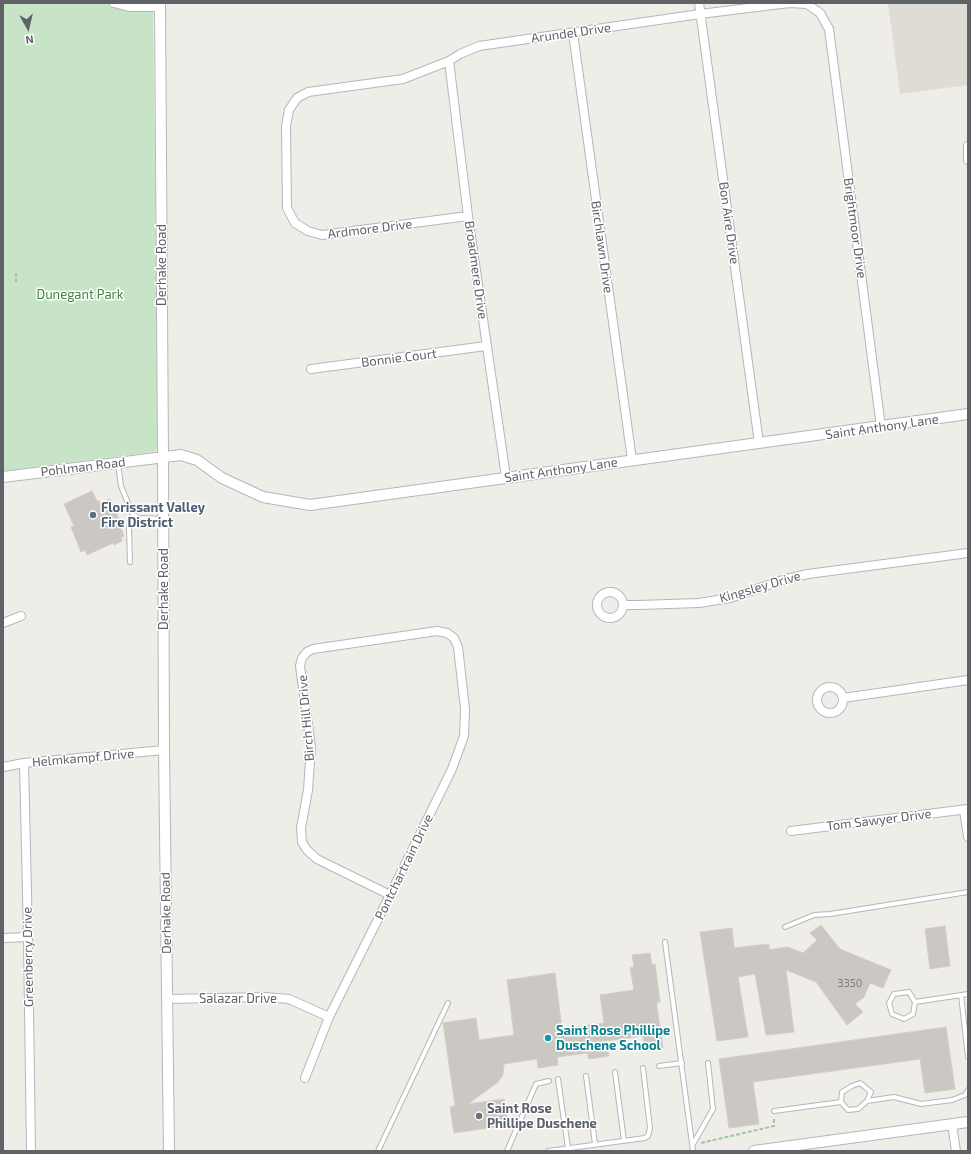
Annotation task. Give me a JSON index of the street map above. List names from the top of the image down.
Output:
{
  "streets": {
    "street": [
      "Arundel Drive",
      "Bon Aire Drive",
      "Brightmoor Drive",
      "Ardmore Drive",
      "Birchlawn Drive",
      "Derhake Road",
      "Broadmere Drive",
      "Bonnie Court",
      "Saint Anthony Lane",
      "Pohlman Road",
      "Kingsley Drive",
      "Birch Hill Drive",
      "Helmkampf Drive",
      "Tom Sawyer Drive",
      "Pontchartrain Drive",
      "Greenberry Drive",
      "Salazar Drive"
    ]
  },
  "crossings": [
    ["Arundel Drive", "Bon Aire Drive"],
    ["Arundel Drive", "Brightmoor Drive"],
    ["Arundel Drive", "Ardmore Drive"],
    ["Arundel Drive", "Birchlawn Drive"],
    ["Arundel Drive", "Broadmere Drive"],
    ["Bon Aire Drive", "Saint Anthony Lane"],
    ["Brightmoor Drive", "Saint Anthony Lane"],
    ["Ardmore Drive", "Broadmere Drive"],
    ["Birchlawn Drive", "Saint Anthony Lane"],
    ["Derhake Road", "Saint Anthony Lane"],
    ["Derhake Road", "Pohlman Road"],
    ["Derhake Road", "Helmkampf Drive"],
    ["Derhake Road", "Salazar Drive"],
    ["Broadmere Drive", "Bonnie Court"],
    ["Broadmere Drive", "Saint Anthony Lane"],
    ["Saint Anthony Lane", "Pohlman Road"],
    ["Birch Hill Drive", "Pontchartrain Drive"],
    ["Helmkampf Drive", "Greenberry Drive"],
    ["Pontchartrain Drive", "Salazar Drive"]
  ],
  "parks": ["Dunegant Park"],
  "places": ["Florissant Valley Fire District", "Saint Rose Phillipe Duschene School", "Saint Rose Phillipe Duschene"],
  "house_numbers": ["3350"],
  "north": "bottom"
}
